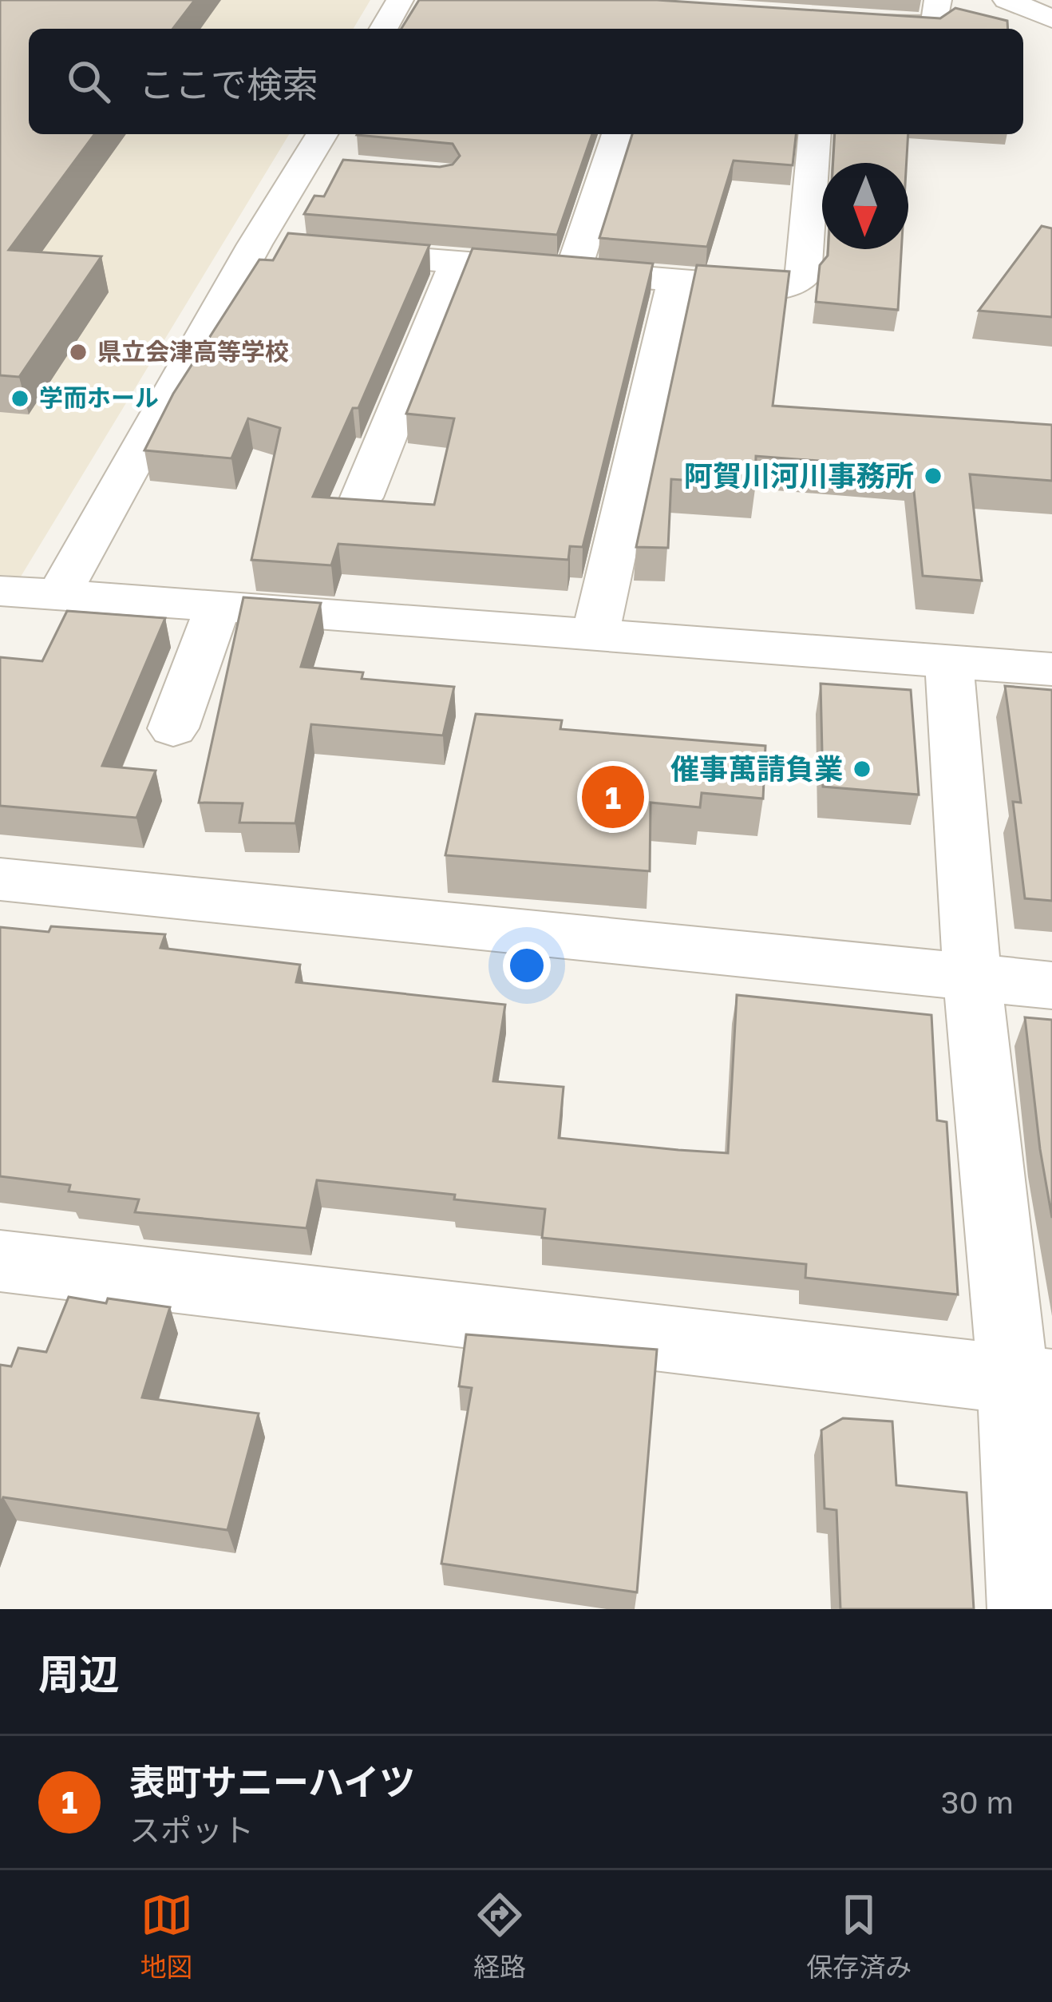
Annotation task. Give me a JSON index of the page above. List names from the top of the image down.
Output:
{
  "places": [
    "県立会津高等学校",
    "学而ホール",
    "阿賀川河川事務所",
    "催事萬請負業"
  ],
  "north": "bottom",
  "page": {
    "search": "ここで検索",
    "pins": "1",
    "heading": "周辺",
    "list": [
      {
        "mark": "1",
        "name": "表町サニーハイツ",
        "note": "スポット",
        "value": "30 m"
      }
    ],
    "nav": ["地図", "経路", "保存済み"]
  }
}
